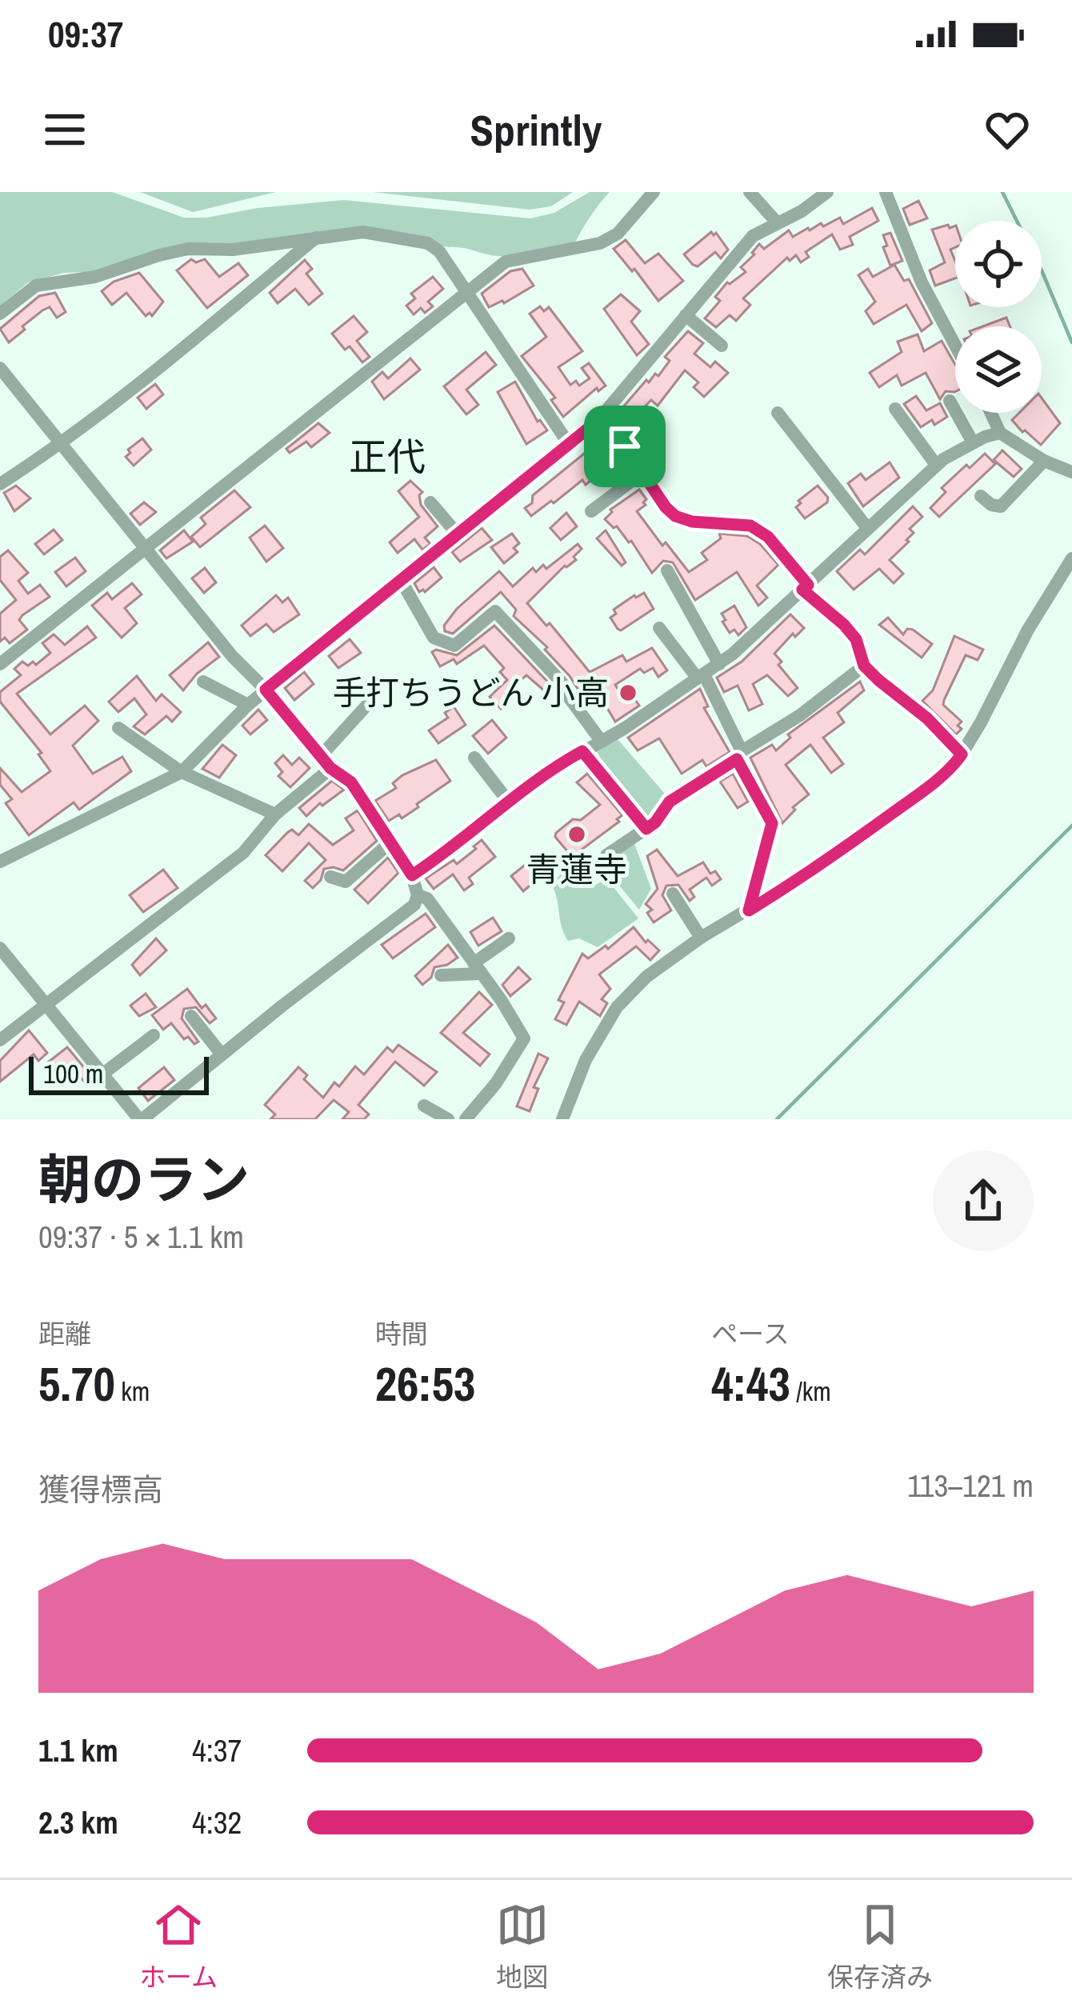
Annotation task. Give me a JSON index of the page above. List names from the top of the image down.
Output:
{
  "districts": ["正代"],
  "places": ["手打ちうどん 小高", "青蓮寺"],
  "scale_bar": "100 m",
  "page": {
    "status": "09:37",
    "header": "Sprintly",
    "scale": "100 m",
    "heading": ["朝のラン", "09:37 · 5 × 1.1 km"],
    "stats": [
      ["距離", "5.70 km"],
      ["時間", "26:53"],
      ["ペース", "4:43 /km"]
    ],
    "chart": ["獲得標高", "113–121 m"],
    "list": [
      {
        "name": "1.1 km",
        "note": "4:37"
      },
      {
        "name": "2.3 km",
        "note": "4:32"
      }
    ],
    "tabs": ["ホーム", "地図", "保存済み"]
  }
}
